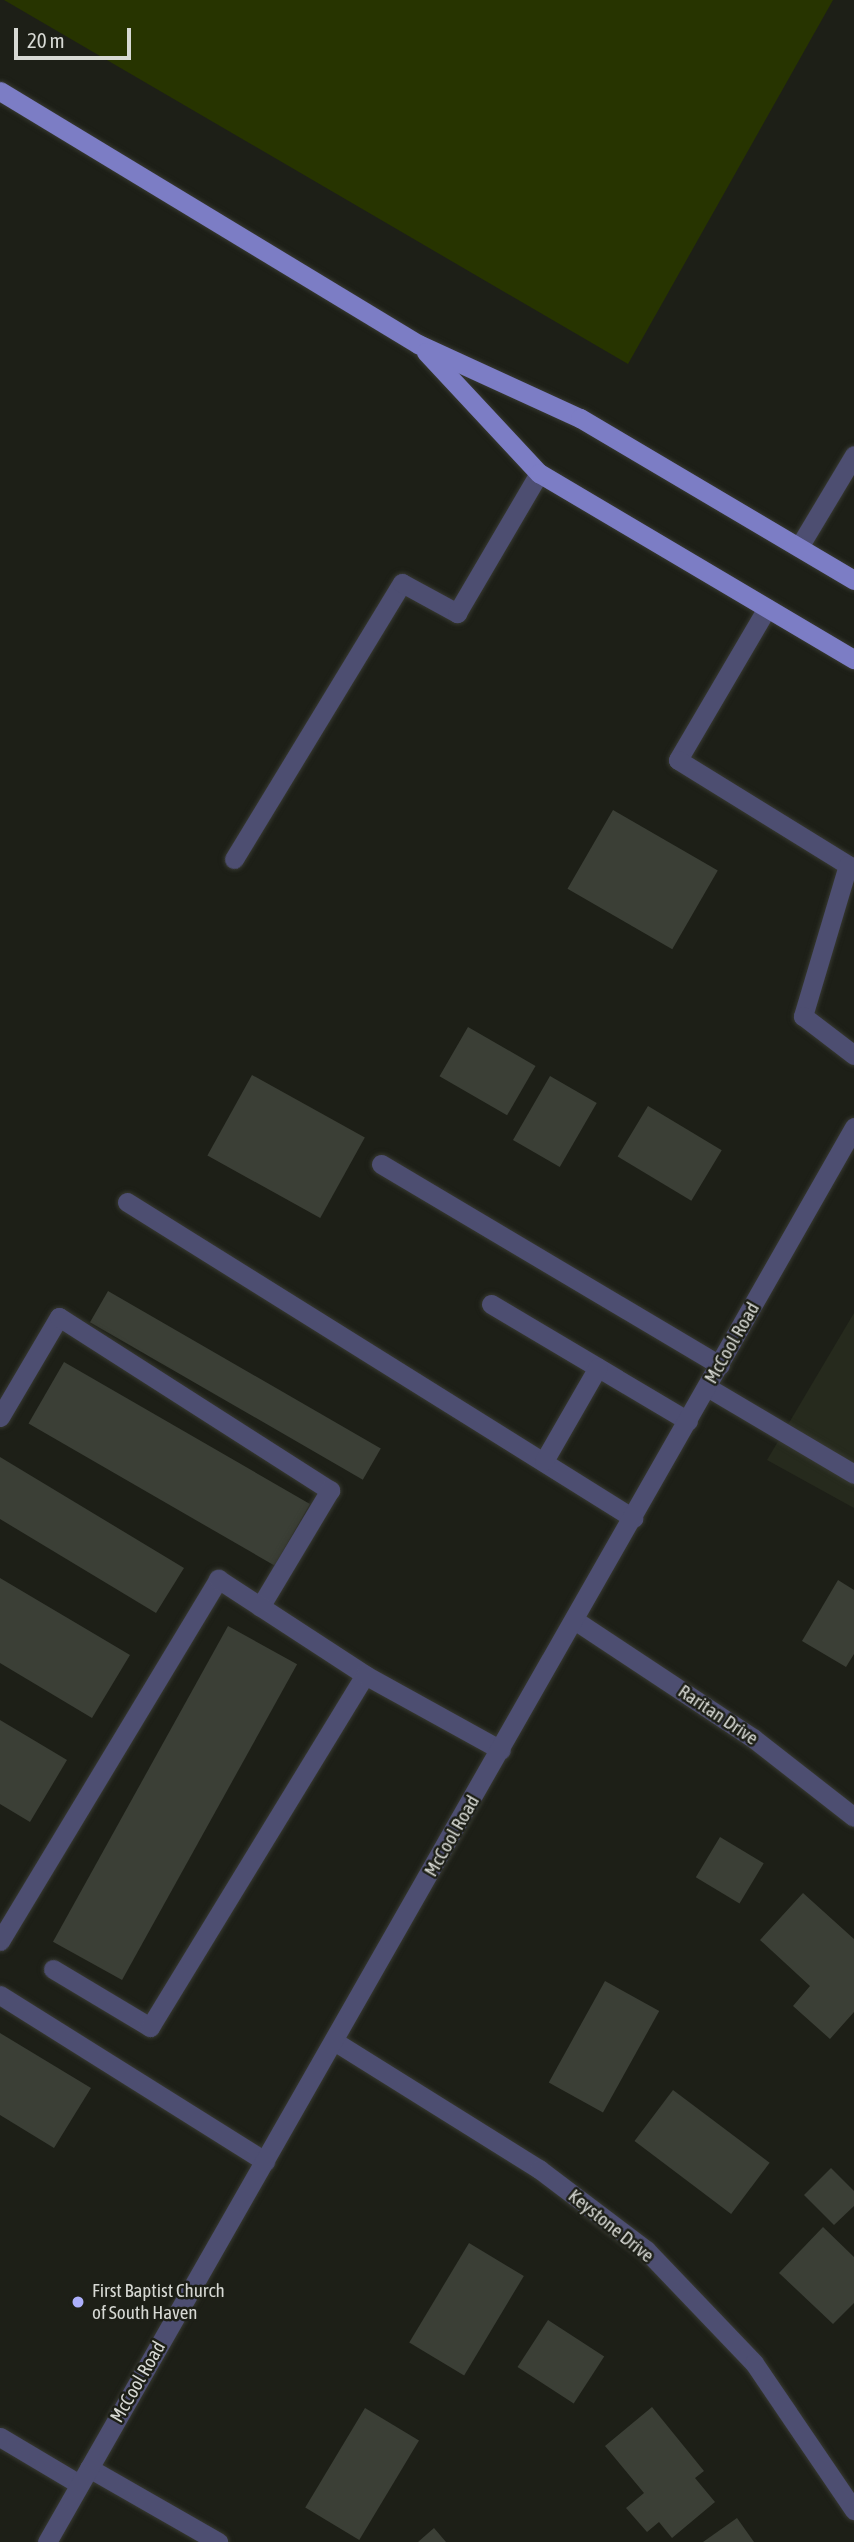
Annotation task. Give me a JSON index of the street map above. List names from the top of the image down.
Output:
{
  "streets": {
    "street": ["McCool Road", "Raritan Drive", "Keystone Drive"]
  },
  "crossings": [
    ["McCool Road", "Raritan Drive"],
    ["McCool Road", "Keystone Drive"]
  ],
  "places": ["First Baptist Church of South Haven"],
  "scale_bar": "20 m"
}
